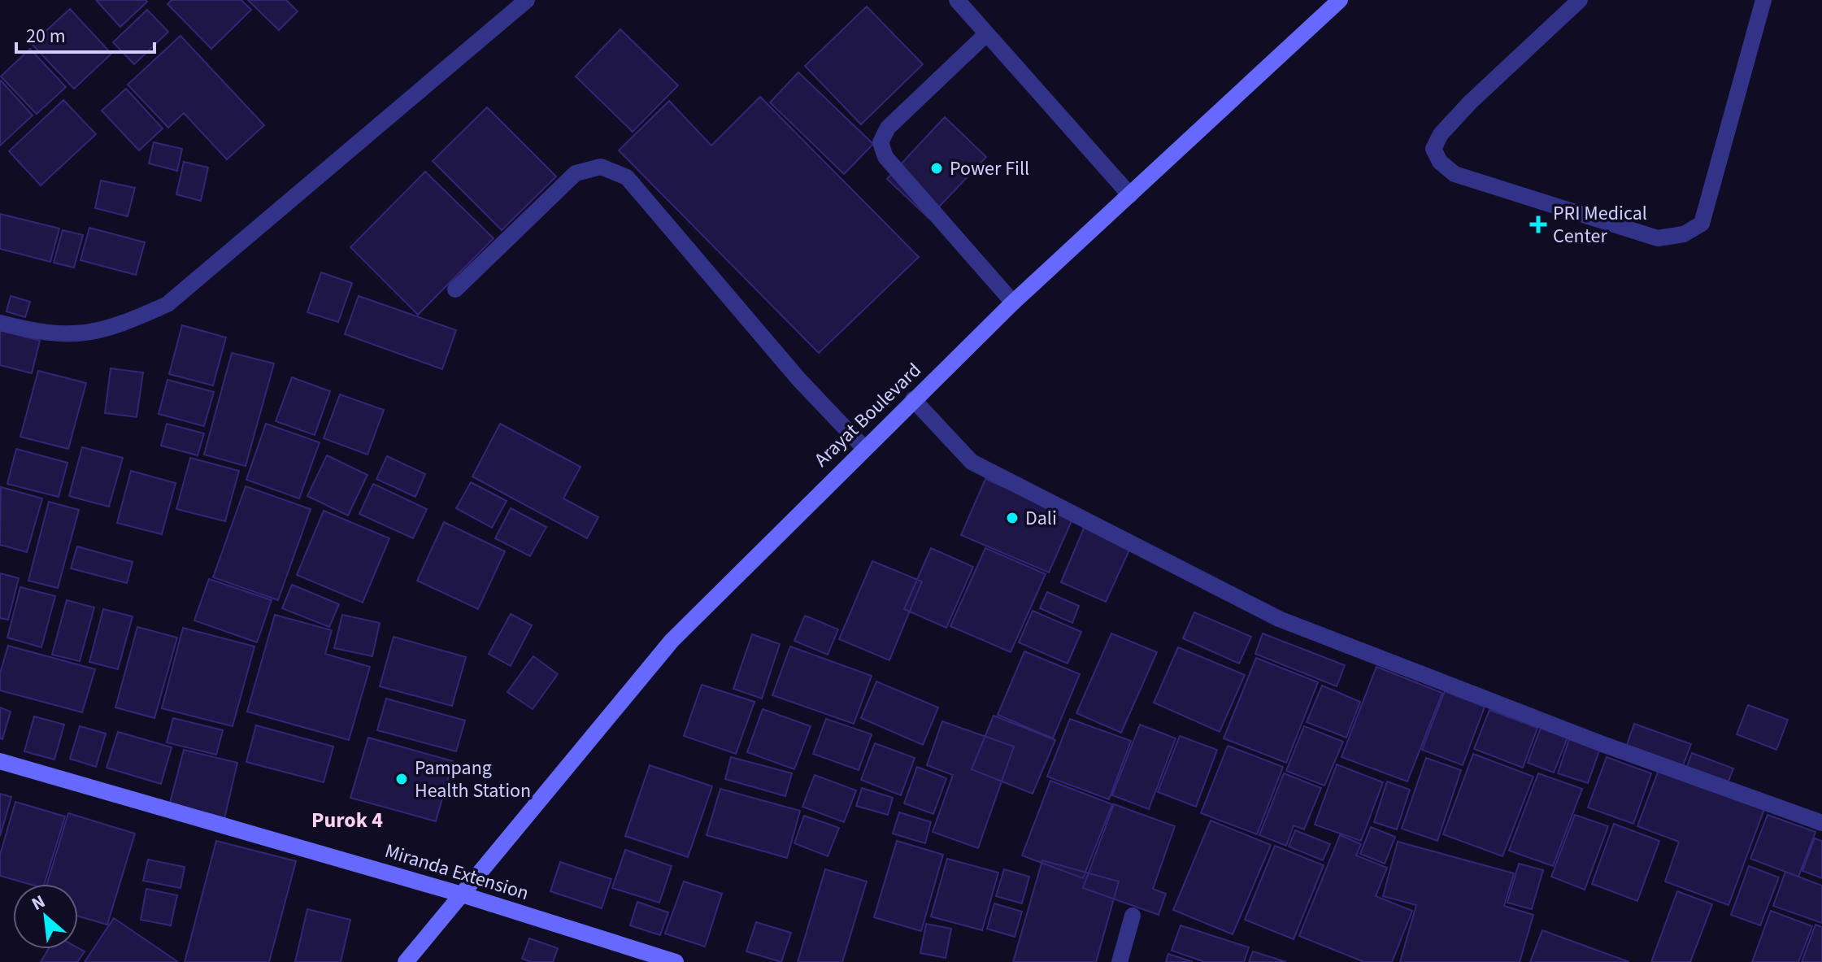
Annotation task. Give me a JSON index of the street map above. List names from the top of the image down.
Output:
{
  "streets": {
    "main road": ["Arayat Boulevard", "Miranda Extension"]
  },
  "crossings": [
    ["Arayat Boulevard", "Miranda Extension"]
  ],
  "districts": ["Purok 4"],
  "places": {
    "other": ["Power Fill", "Dali", "Pampang Health Station"],
    "health": ["PRI Medical Center"]
  },
  "scale_bar": "20 m",
  "north": "top left"
}
